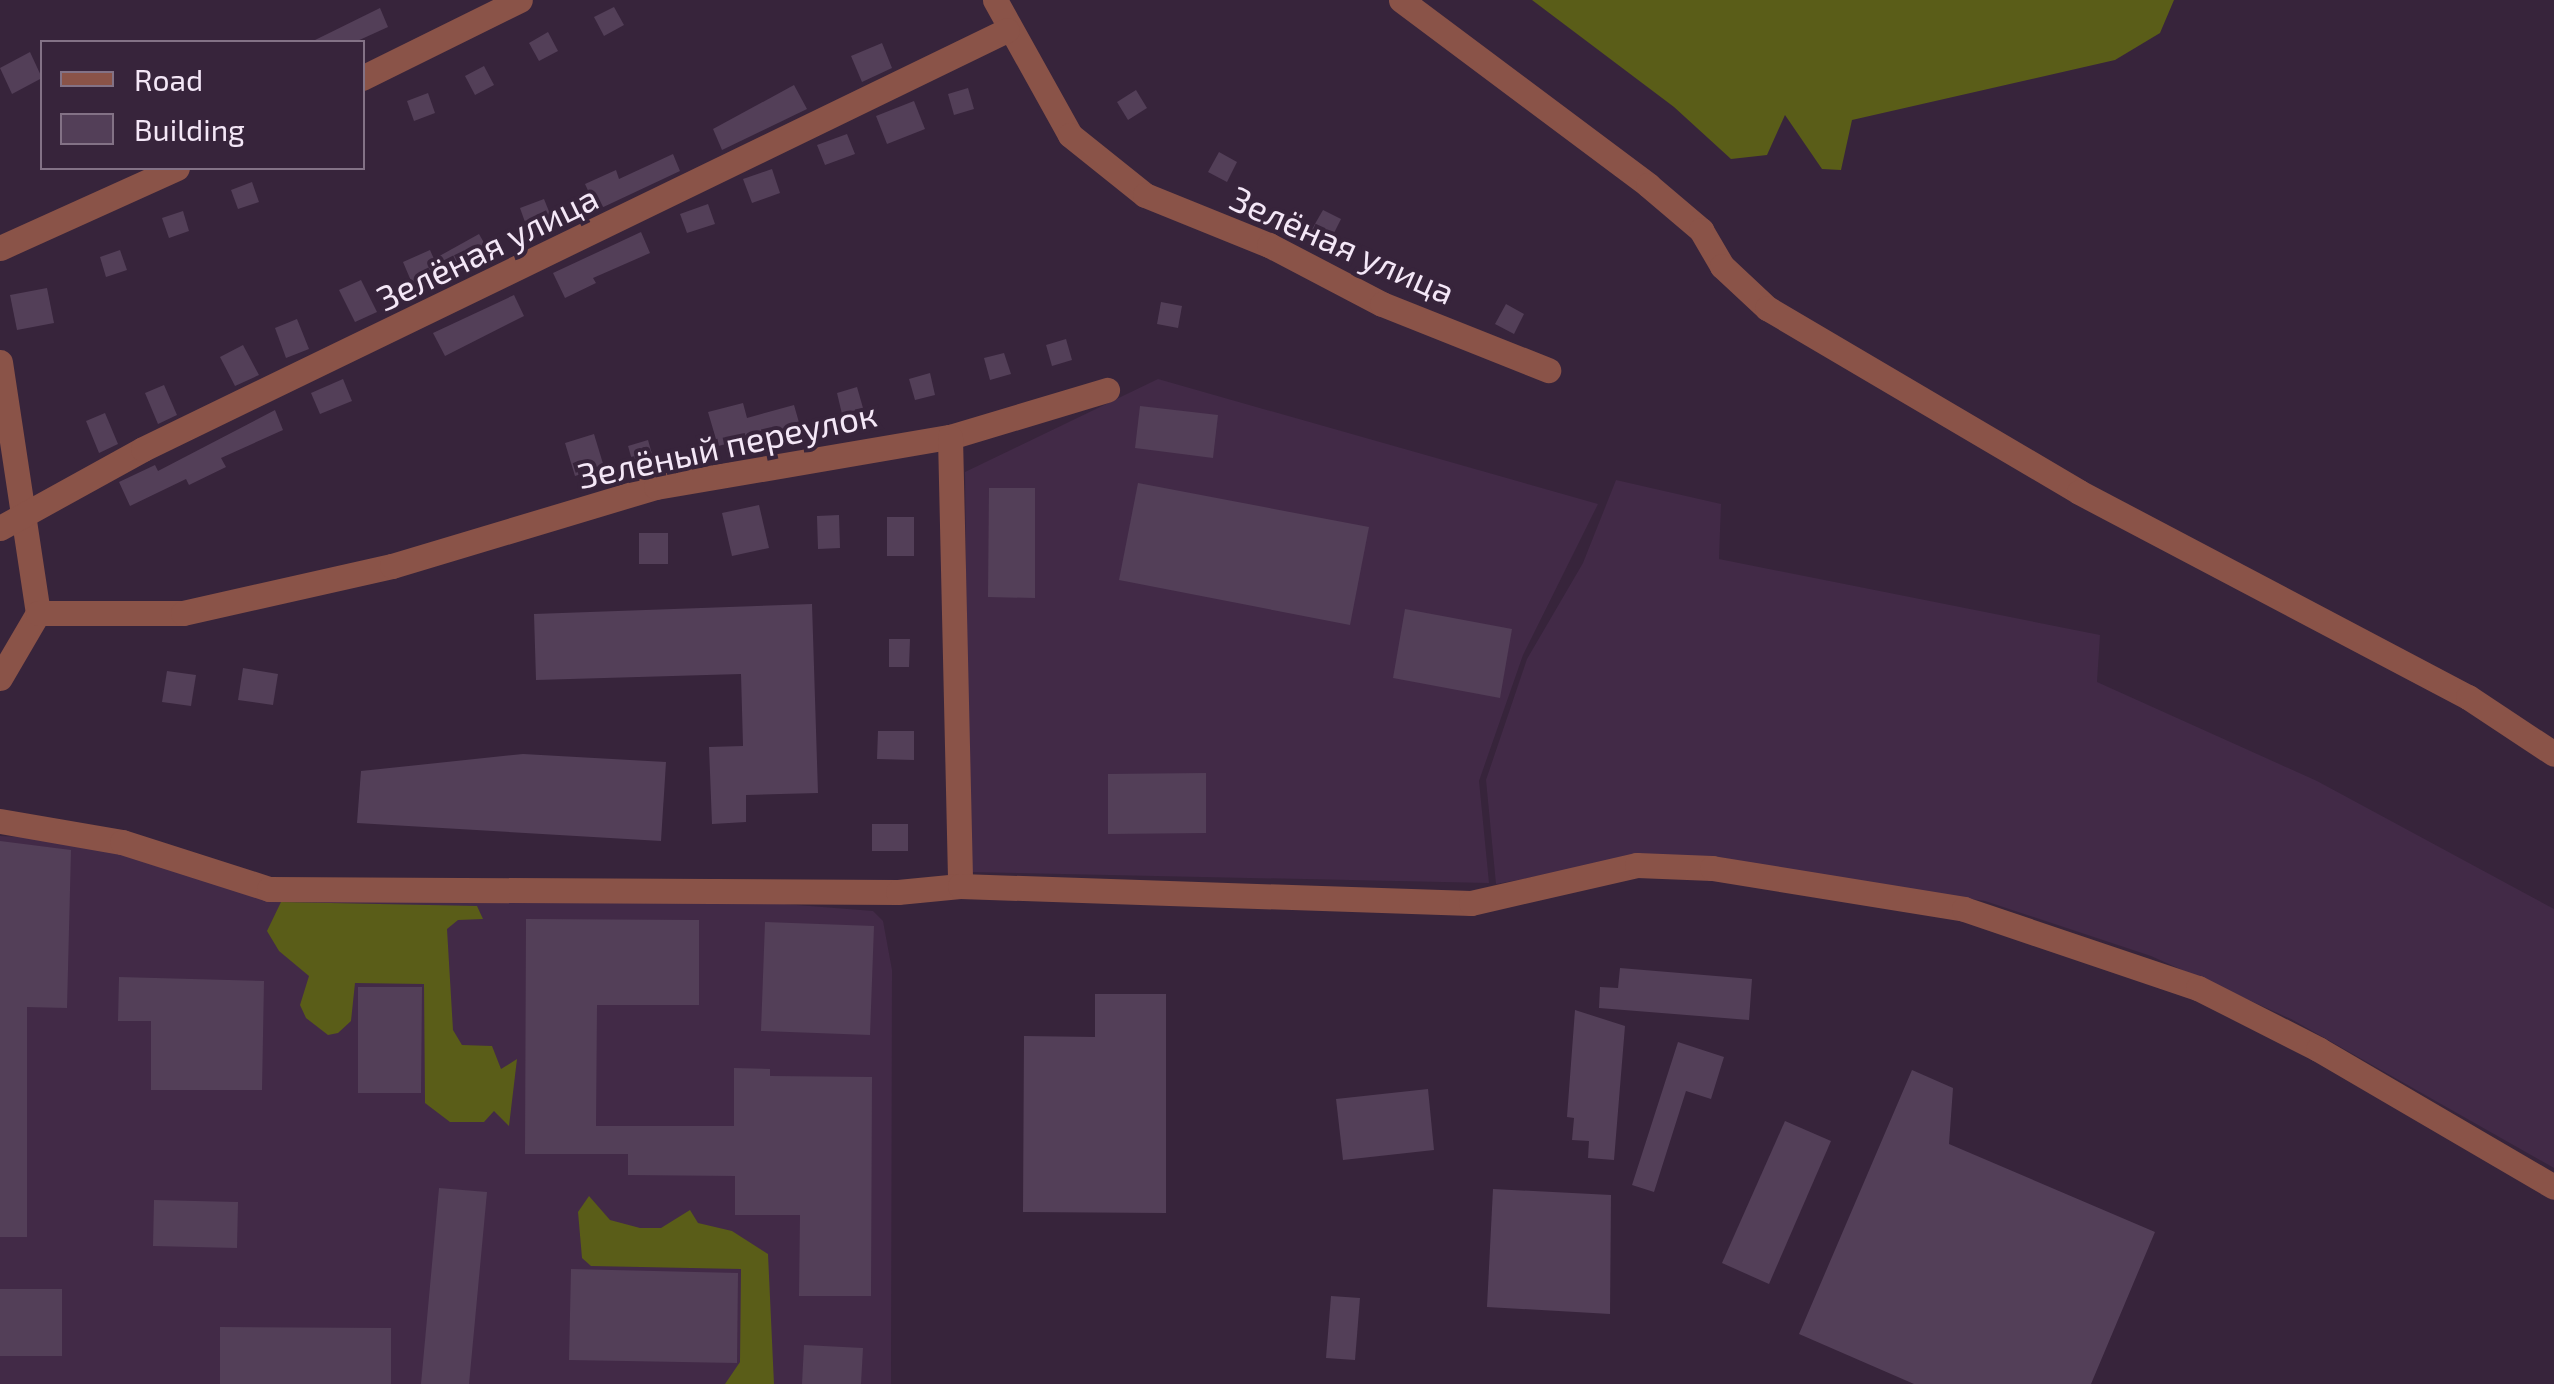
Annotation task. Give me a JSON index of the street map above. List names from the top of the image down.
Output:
{
  "streets": {
    "street": ["Зелёная улица", "Зелёный переулок"]
  },
  "legend": ["Road", "Building"]
}
